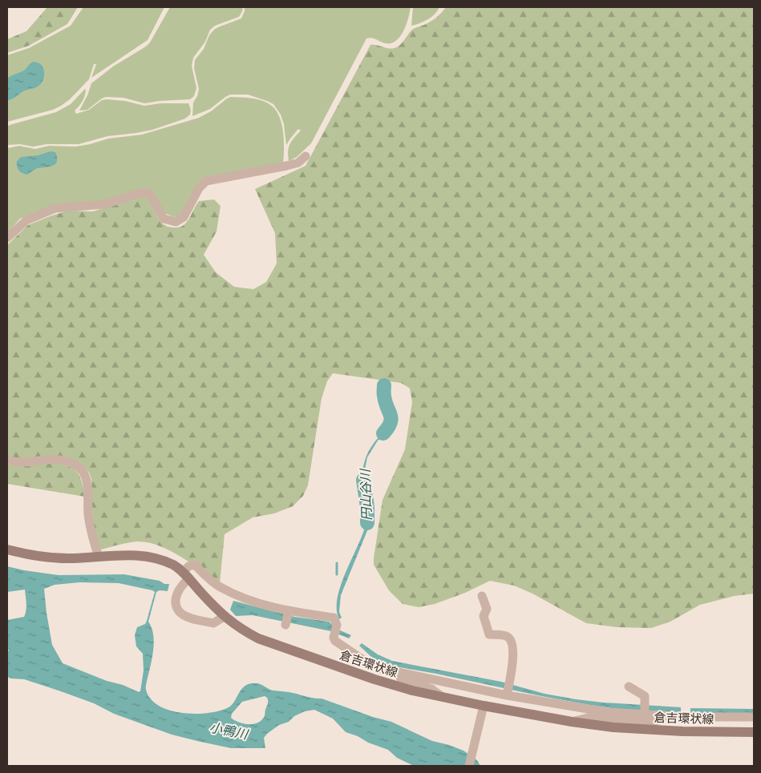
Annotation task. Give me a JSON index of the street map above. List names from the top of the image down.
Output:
{
  "streets": {
    "main road": ["倉吉環状線"]
  },
  "water": ["円山谷川", "小鴨川"]
}
